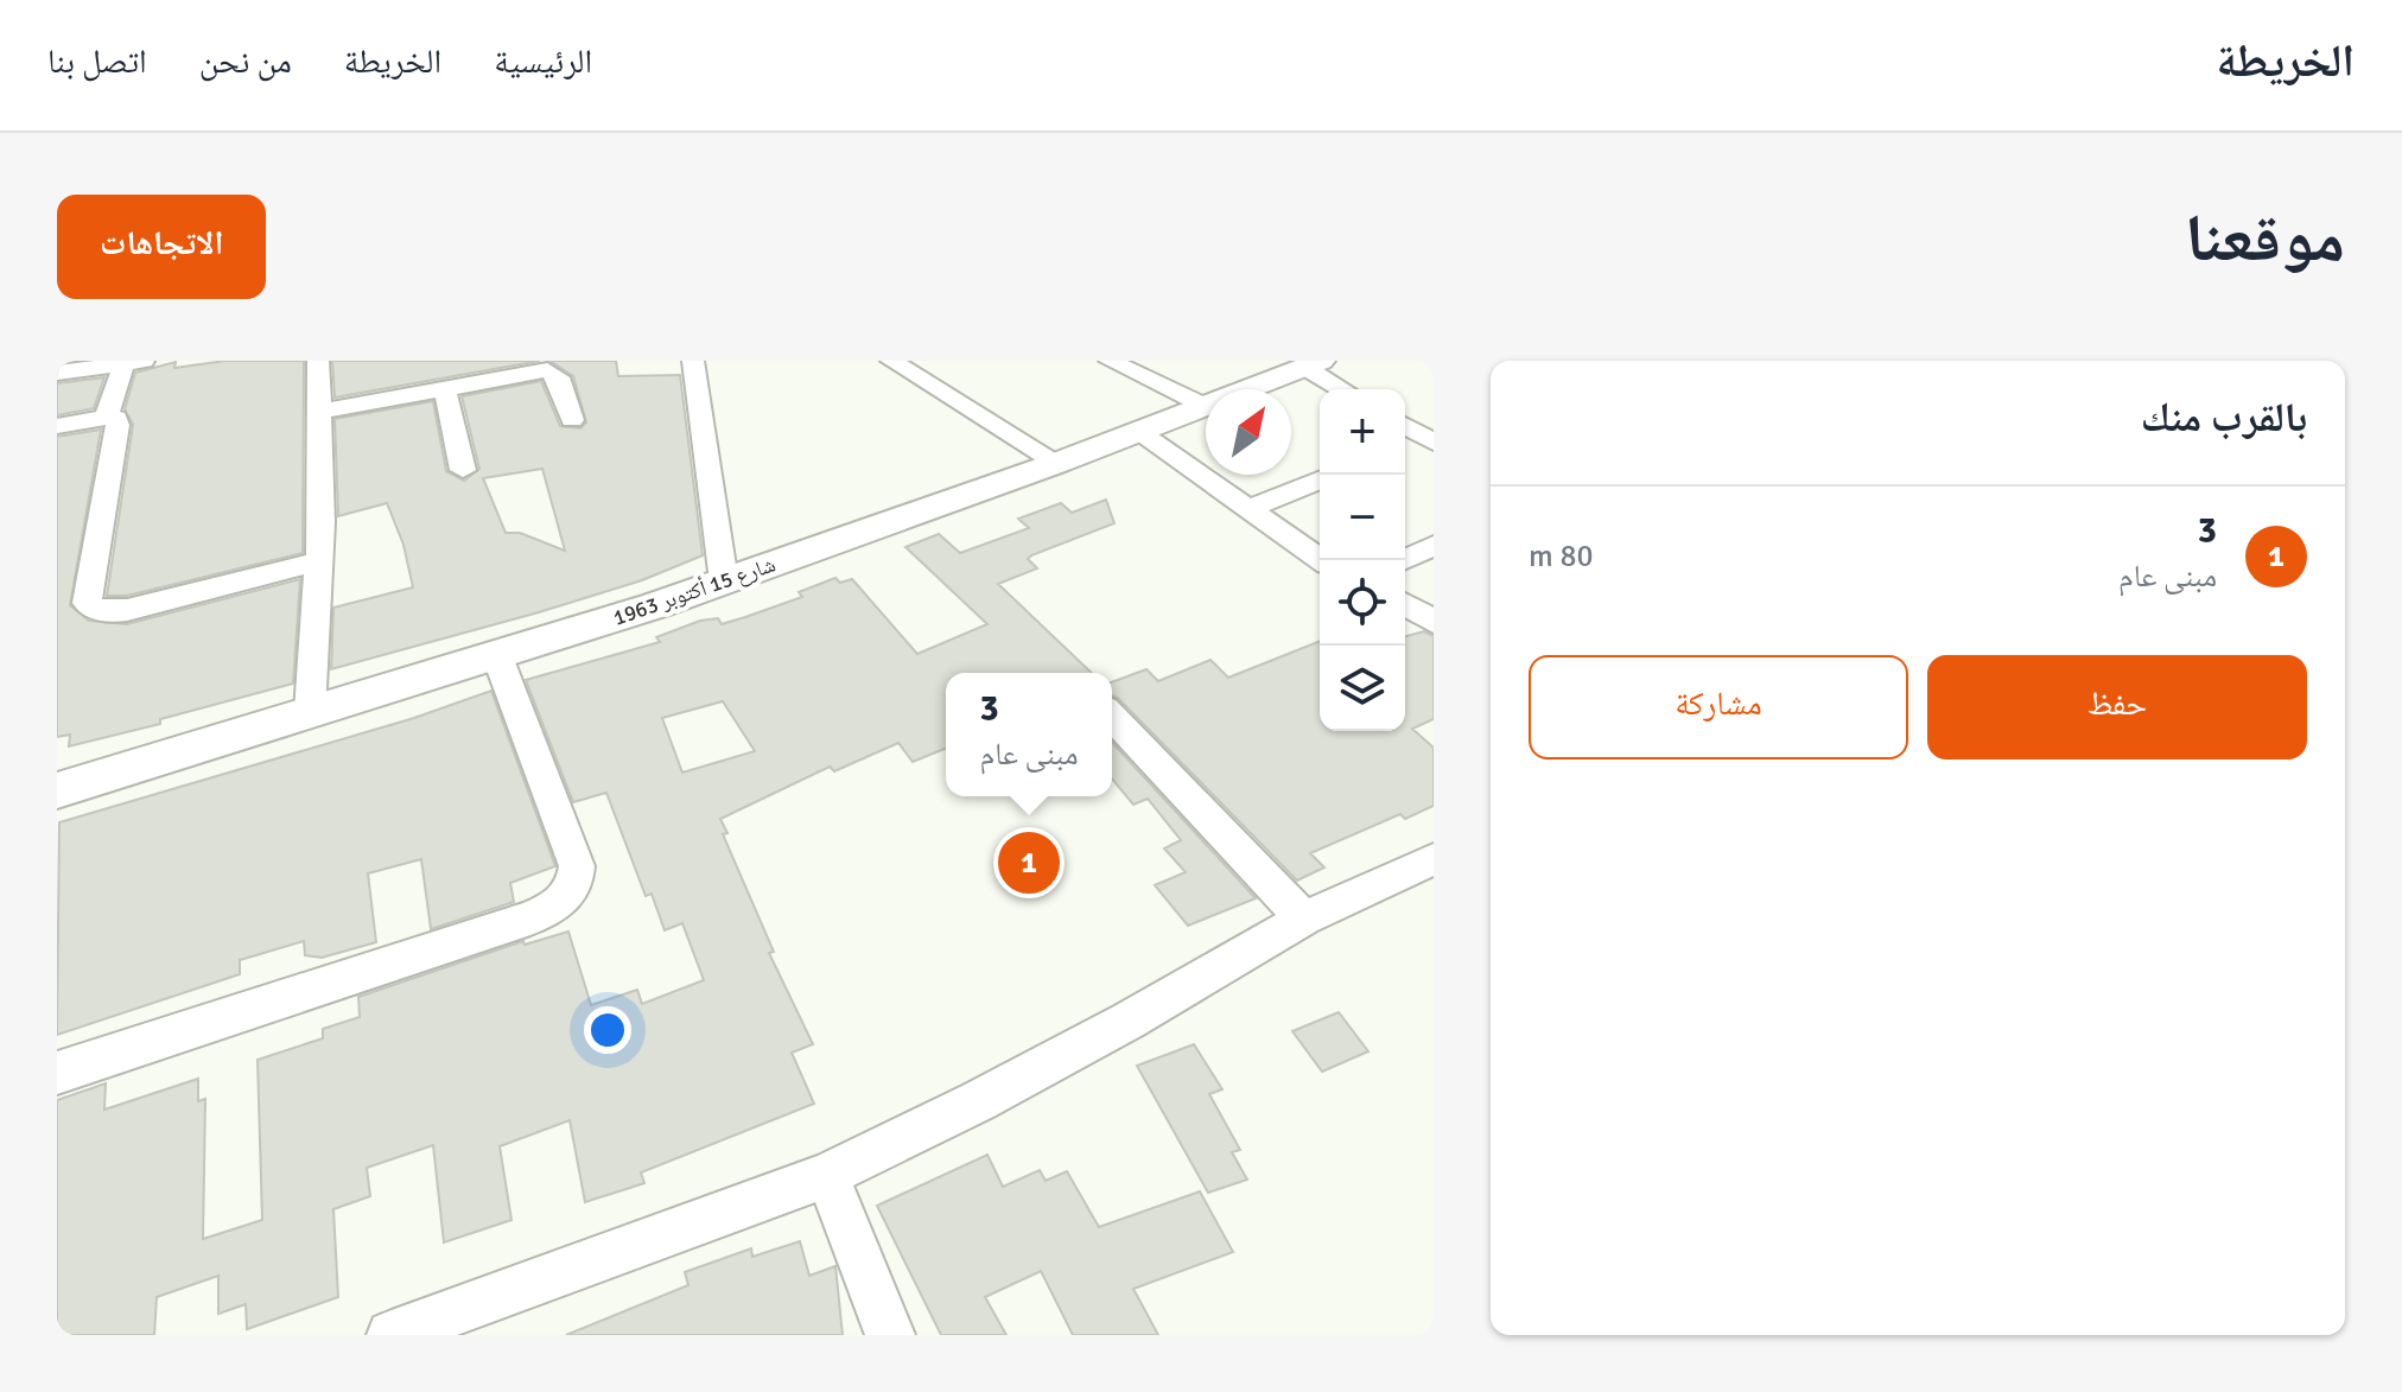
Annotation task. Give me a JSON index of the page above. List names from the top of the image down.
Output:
{
  "streets": {
    "street": ["شارع 15 أكتوبر 1963"]
  },
  "north": "top right",
  "page": {
    "header": "الخريطة",
    "nav": [
      "الرئيسية",
      "الخريطة",
      "من نحن",
      "اتصل بنا"
    ],
    "title": "موقعنا",
    "buttons": [
      "الاتجاهات",
      ["حفظ", "مشاركة"]
    ],
    "heading": "بالقرب منك",
    "map_buttons": ["+", "−"],
    "list": [
      {
        "mark": "1",
        "name": "3",
        "note": "مبنى عام",
        "value": "80 m"
      }
    ],
    "popup": ["3", "مبنى عام"],
    "pins": "1"
  }
}
